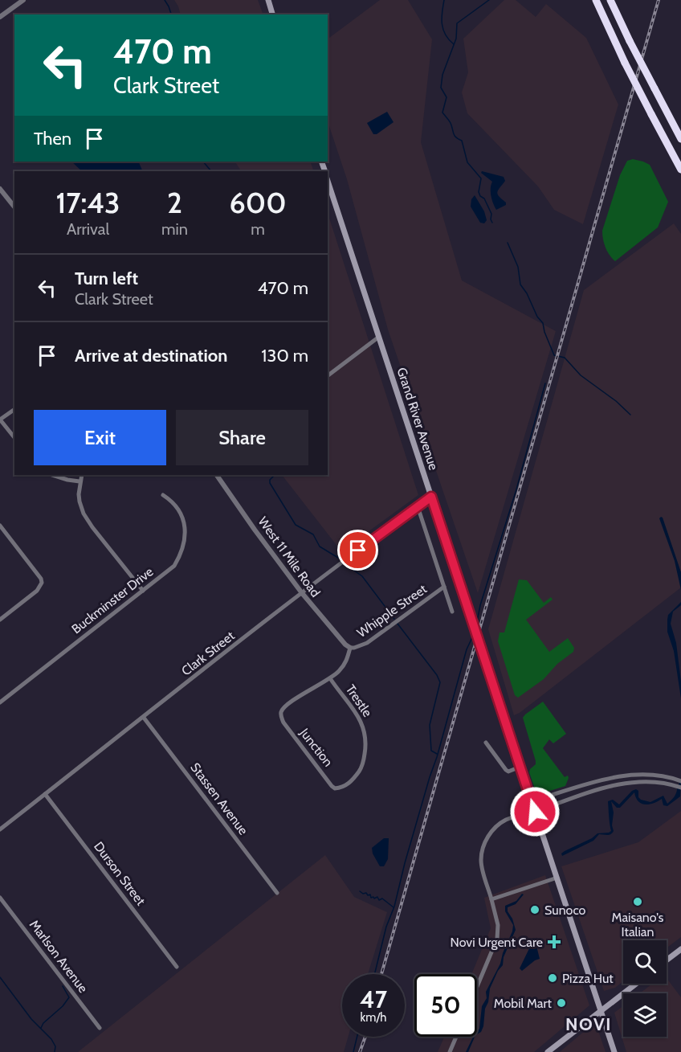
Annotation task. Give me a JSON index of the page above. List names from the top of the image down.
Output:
{
  "streets": {
    "main road": ["Grand River Avenue"],
    "street": [
      "West 11 Mile Road",
      "Buckminster Drive",
      "Whipple Street",
      "Clark Street",
      "Trestle",
      "Junction",
      "Stassen Avenue",
      "Durson Street",
      "Marlson Avenue"
    ]
  },
  "crossings": [
    ["Grand River Avenue", "Clark Street"],
    ["West 11 Mile Road", "Whipple Street"],
    ["West 11 Mile Road", "Clark Street"],
    ["Clark Street", "Stassen Avenue"],
    ["Clark Street", "Durson Street"],
    ["Trestle", "Junction"]
  ],
  "districts": ["NOVI"],
  "places": {
    "other": [
      "Maisano's Italian",
      "Sunoco",
      "Pizza Hut",
      "Mobil Mart"
    ],
    "health": ["Novi Urgent Care"]
  },
  "page": {
    "turn": ["470 m", "Clark Street"],
    "then": "Then",
    "eta": [
      "17:43",
      "Arrival",
      "2",
      "min",
      "600",
      "m"
    ],
    "list": [
      {
        "name": "Turn left",
        "note": "Clark Street",
        "value": "470 m"
      },
      {
        "name": "Arrive at destination",
        "value": "130 m"
      }
    ],
    "buttons": ["Exit", "Share"],
    "speed": "47 km/h",
    "limit": "50"
  }
}
